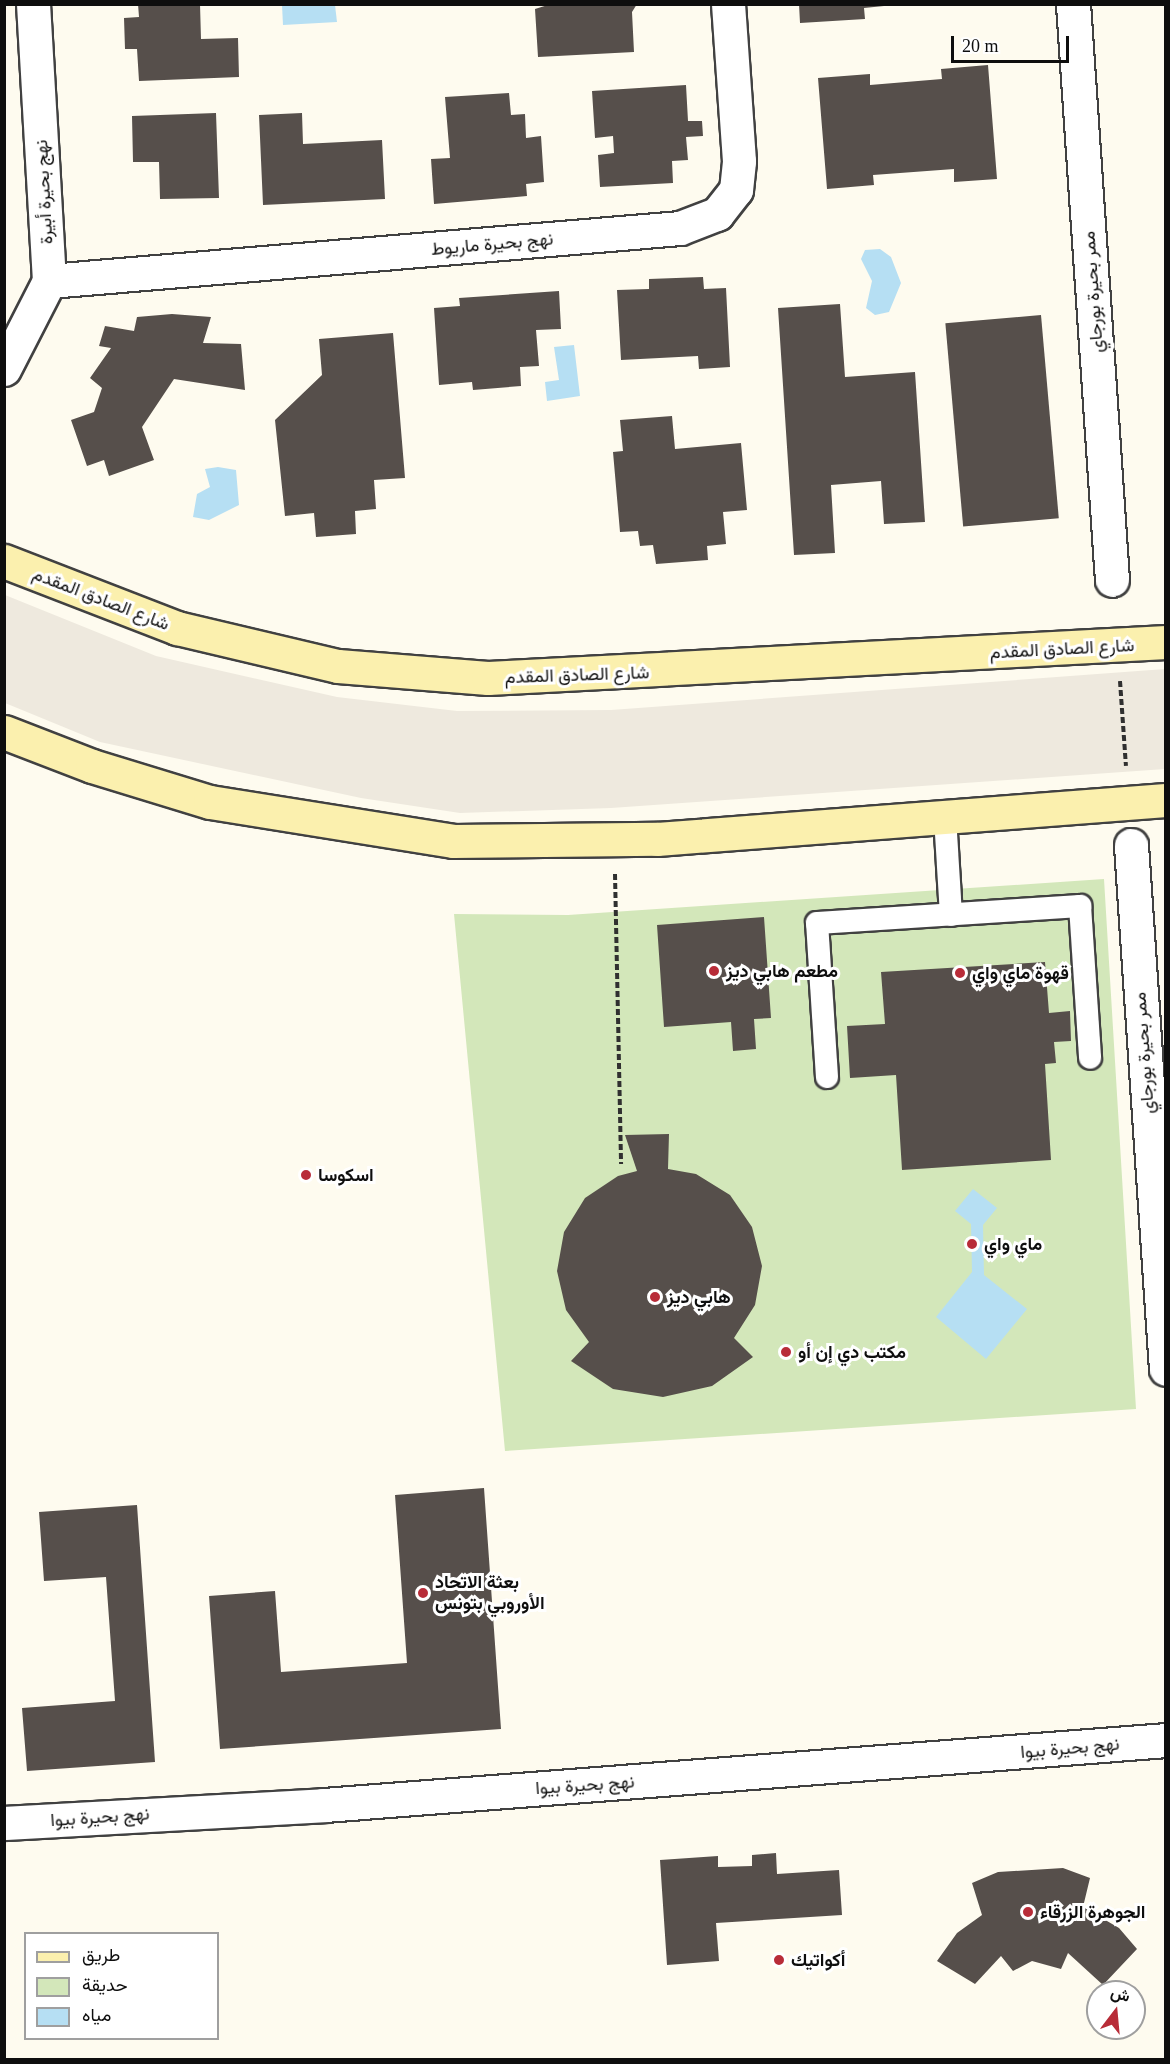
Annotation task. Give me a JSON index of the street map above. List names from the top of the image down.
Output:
{
  "streets": {
    "main road": ["شارع الصادق المقدم"],
    "street": [
      "نهج بحيرة أبيرة",
      "نهج بحيرة ماريوط",
      "ممر بحيرة بورجاي",
      "نهج بحيرة بيوا"
    ]
  },
  "crossings": [
    ["نهج بحيرة أبيرة", "نهج بحيرة ماريوط"]
  ],
  "places": [
    "مطعم هابي ديز",
    "قهوة ماي واي",
    "اسكوسا",
    "ماي واي",
    "هابي ديز",
    "مكتب دي إن أو",
    "بعثة الاتحاد الأوروبي بتونس",
    "الجوهرة الزرقاء",
    "أكواتيك"
  ],
  "legend": ["طريق", "حديقة", "مياه"],
  "scale_bar": "20 m",
  "north": "top"
}
